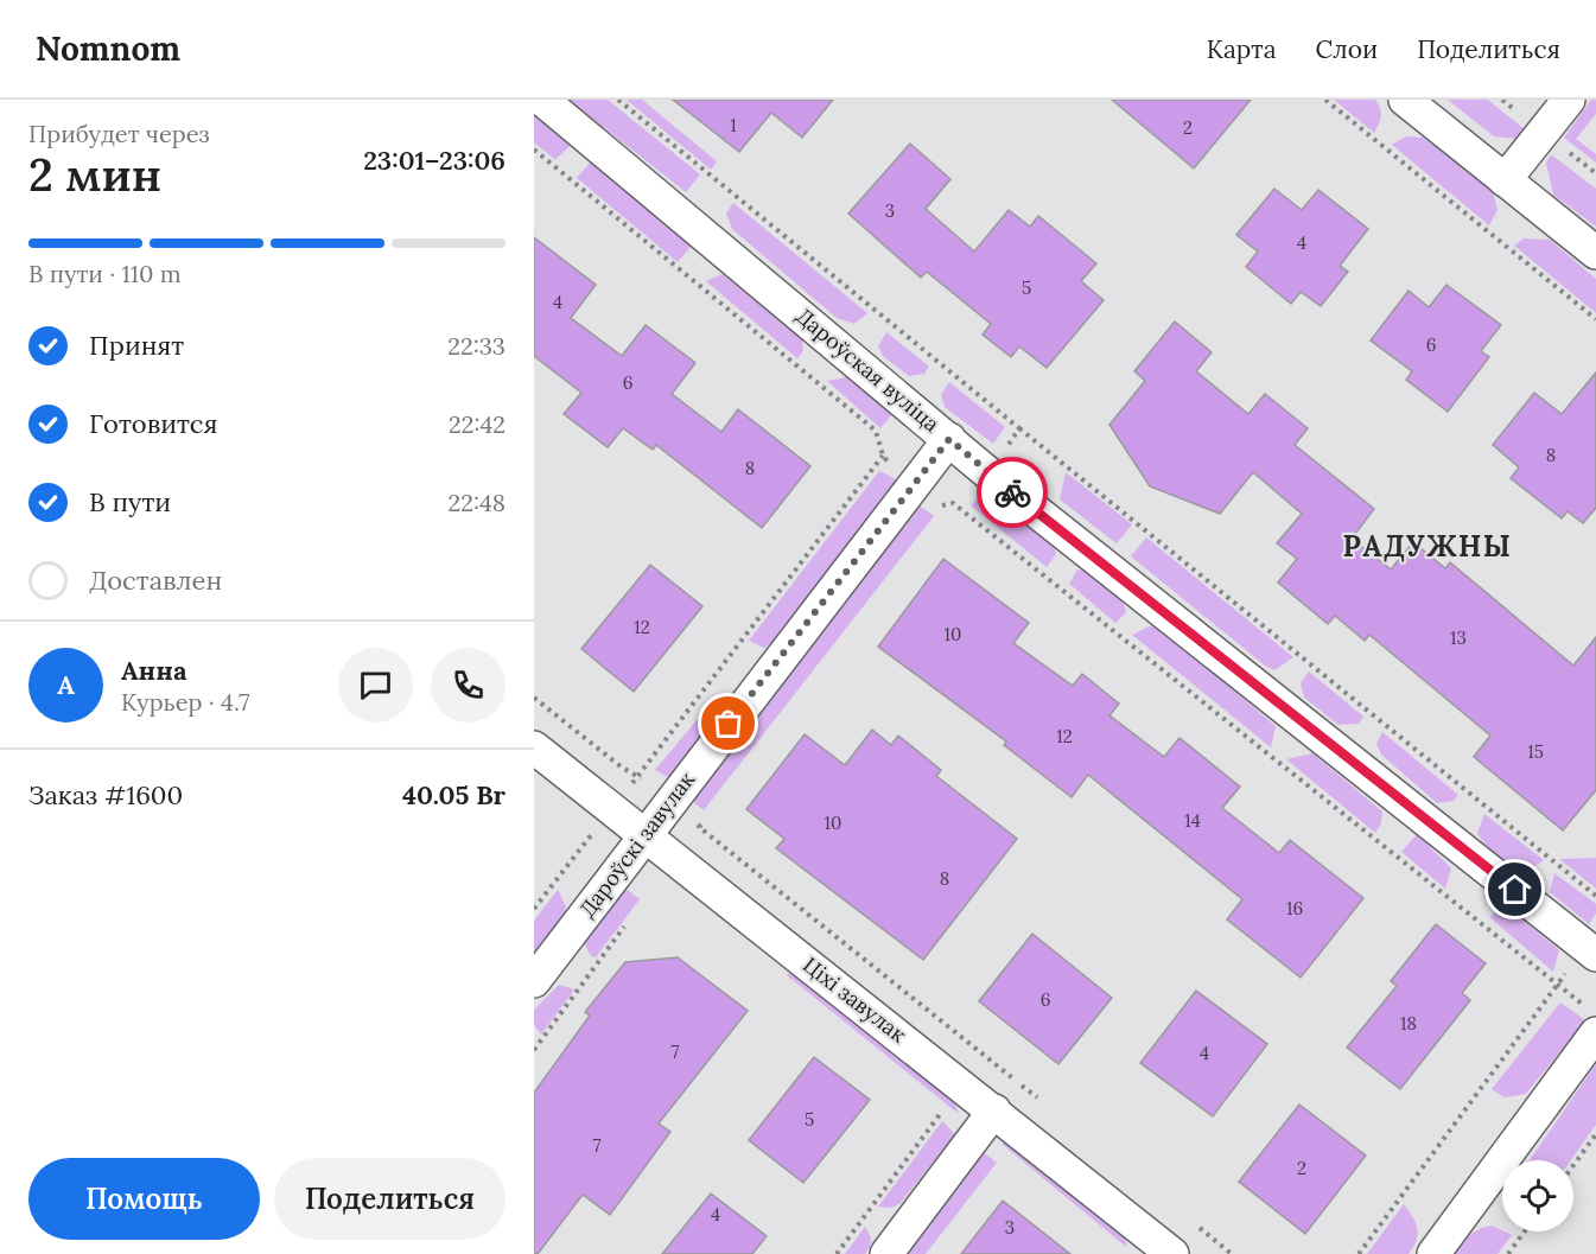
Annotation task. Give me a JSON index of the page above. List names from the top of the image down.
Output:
{
  "streets": {
    "street": ["Дароўская вуліца", "Дароўскі завулак", "Ціхі завулак"]
  },
  "crossings": [
    ["Дароўская вуліца", "Дароўскі завулак"],
    ["Дароўскі завулак", "Ціхі завулак"]
  ],
  "districts": ["РАДУЖНЫ"],
  "house_numbers": [
    "1",
    "2",
    "3",
    "4",
    "5",
    "4",
    "6",
    "6",
    "8",
    "8",
    "12",
    "10",
    "13",
    "12",
    "15",
    "14",
    "10",
    "8",
    "16",
    "6",
    "18",
    "7",
    "4",
    "5",
    "7",
    "2",
    "4",
    "3"
  ],
  "page": {
    "header": "Nomnom",
    "nav": ["Карта", "Слои", "Поделиться"],
    "heading": ["2 мин", "Прибудет через", "23:01–23:06"],
    "panel": [
      "Анна",
      "Курьер · 4.7",
      "Заказ #1600",
      "40.05 Br"
    ],
    "bar": "В пути · 110 m",
    "list": [
      ["Принят", "22:33"],
      ["Готовится", "22:42"],
      ["В пути", "22:48"],
      "Доставлен"
    ],
    "round": "А",
    "buttons": ["Помощь", "Поделиться"]
  }
}
